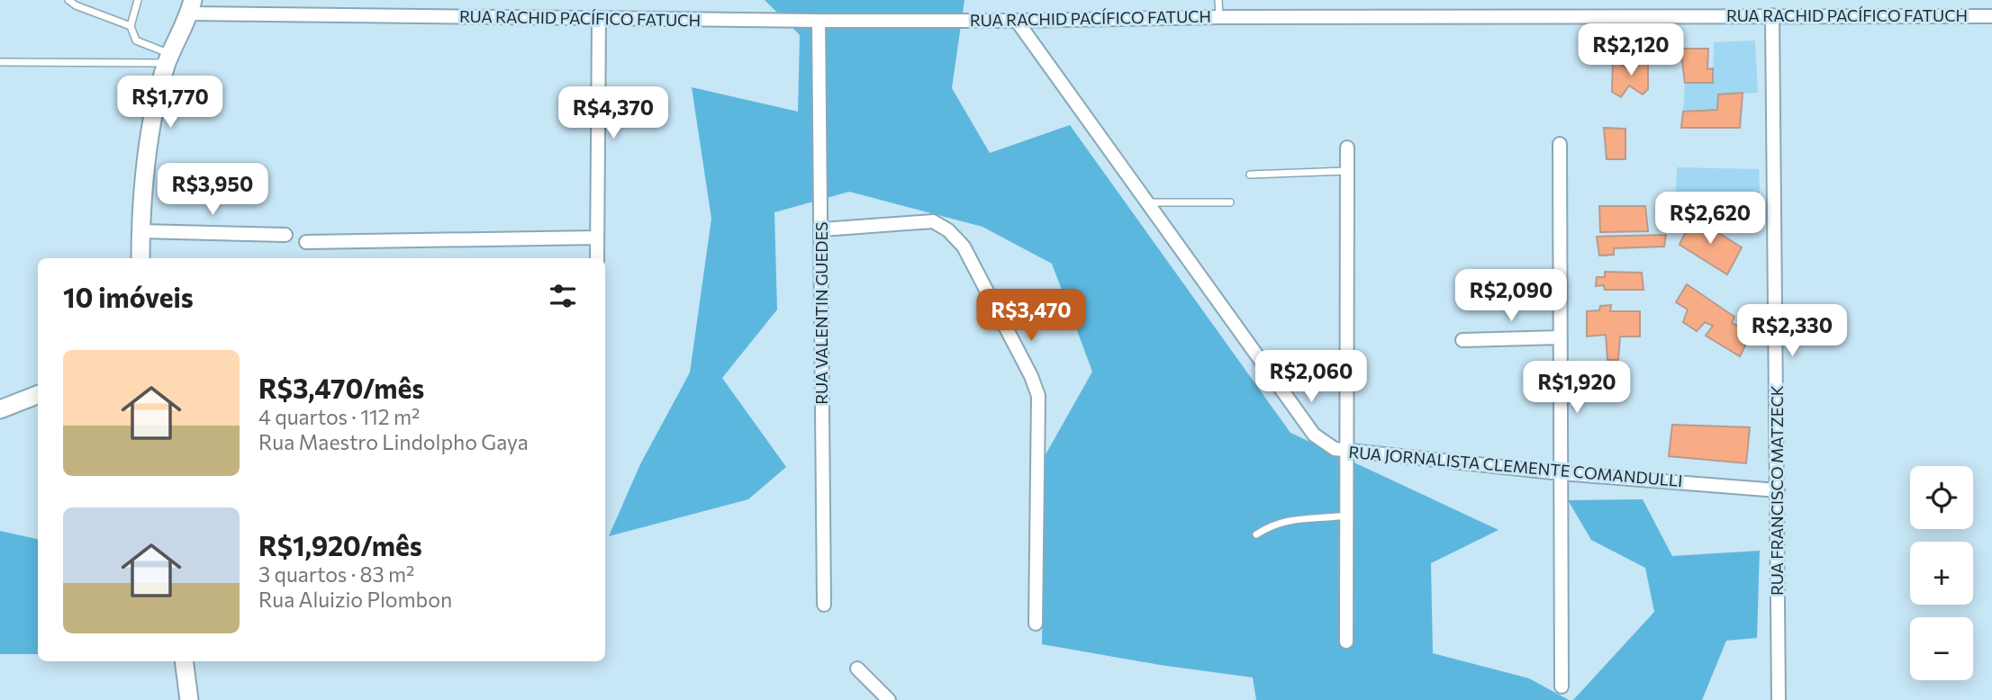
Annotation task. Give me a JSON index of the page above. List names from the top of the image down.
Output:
{
  "streets": {
    "street": [
      "RUA RACHID PACÍFICO FATUCH",
      "RUA VALENTIN GUEDES",
      "RUA JORNALISTA CLEMENTE COMANDULLI",
      "RUA FRANCISCO MATZECK"
    ]
  },
  "crossings": [
    ["RUA RACHID PACÍFICO FATUCH", "RUA VALENTIN GUEDES"],
    ["RUA RACHID PACÍFICO FATUCH", "RUA JORNALISTA CLEMENTE COMANDULLI"],
    ["RUA RACHID PACÍFICO FATUCH", "RUA FRANCISCO MATZECK"],
    ["RUA JORNALISTA CLEMENTE COMANDULLI", "RUA FRANCISCO MATZECK"]
  ],
  "page": {
    "price": [
      "R$2,120",
      "R$1,770",
      "R$4,370",
      "R$3,950",
      "R$2,620",
      "R$2,090",
      "R$3,470",
      "R$2,330",
      "R$2,060",
      "R$1,920"
    ],
    "heading": "10 imóveis",
    "list": [
      {
        "name": "R$3,470/mês",
        "note": "4 quartos · 112 m² · Rua Maestro Lindolpho Gaya"
      },
      {
        "name": "R$1,920/mês",
        "note": "3 quartos · 83 m² · Rua Aluizio Plombon"
      }
    ],
    "map_buttons": ["+", "−"]
  }
}
